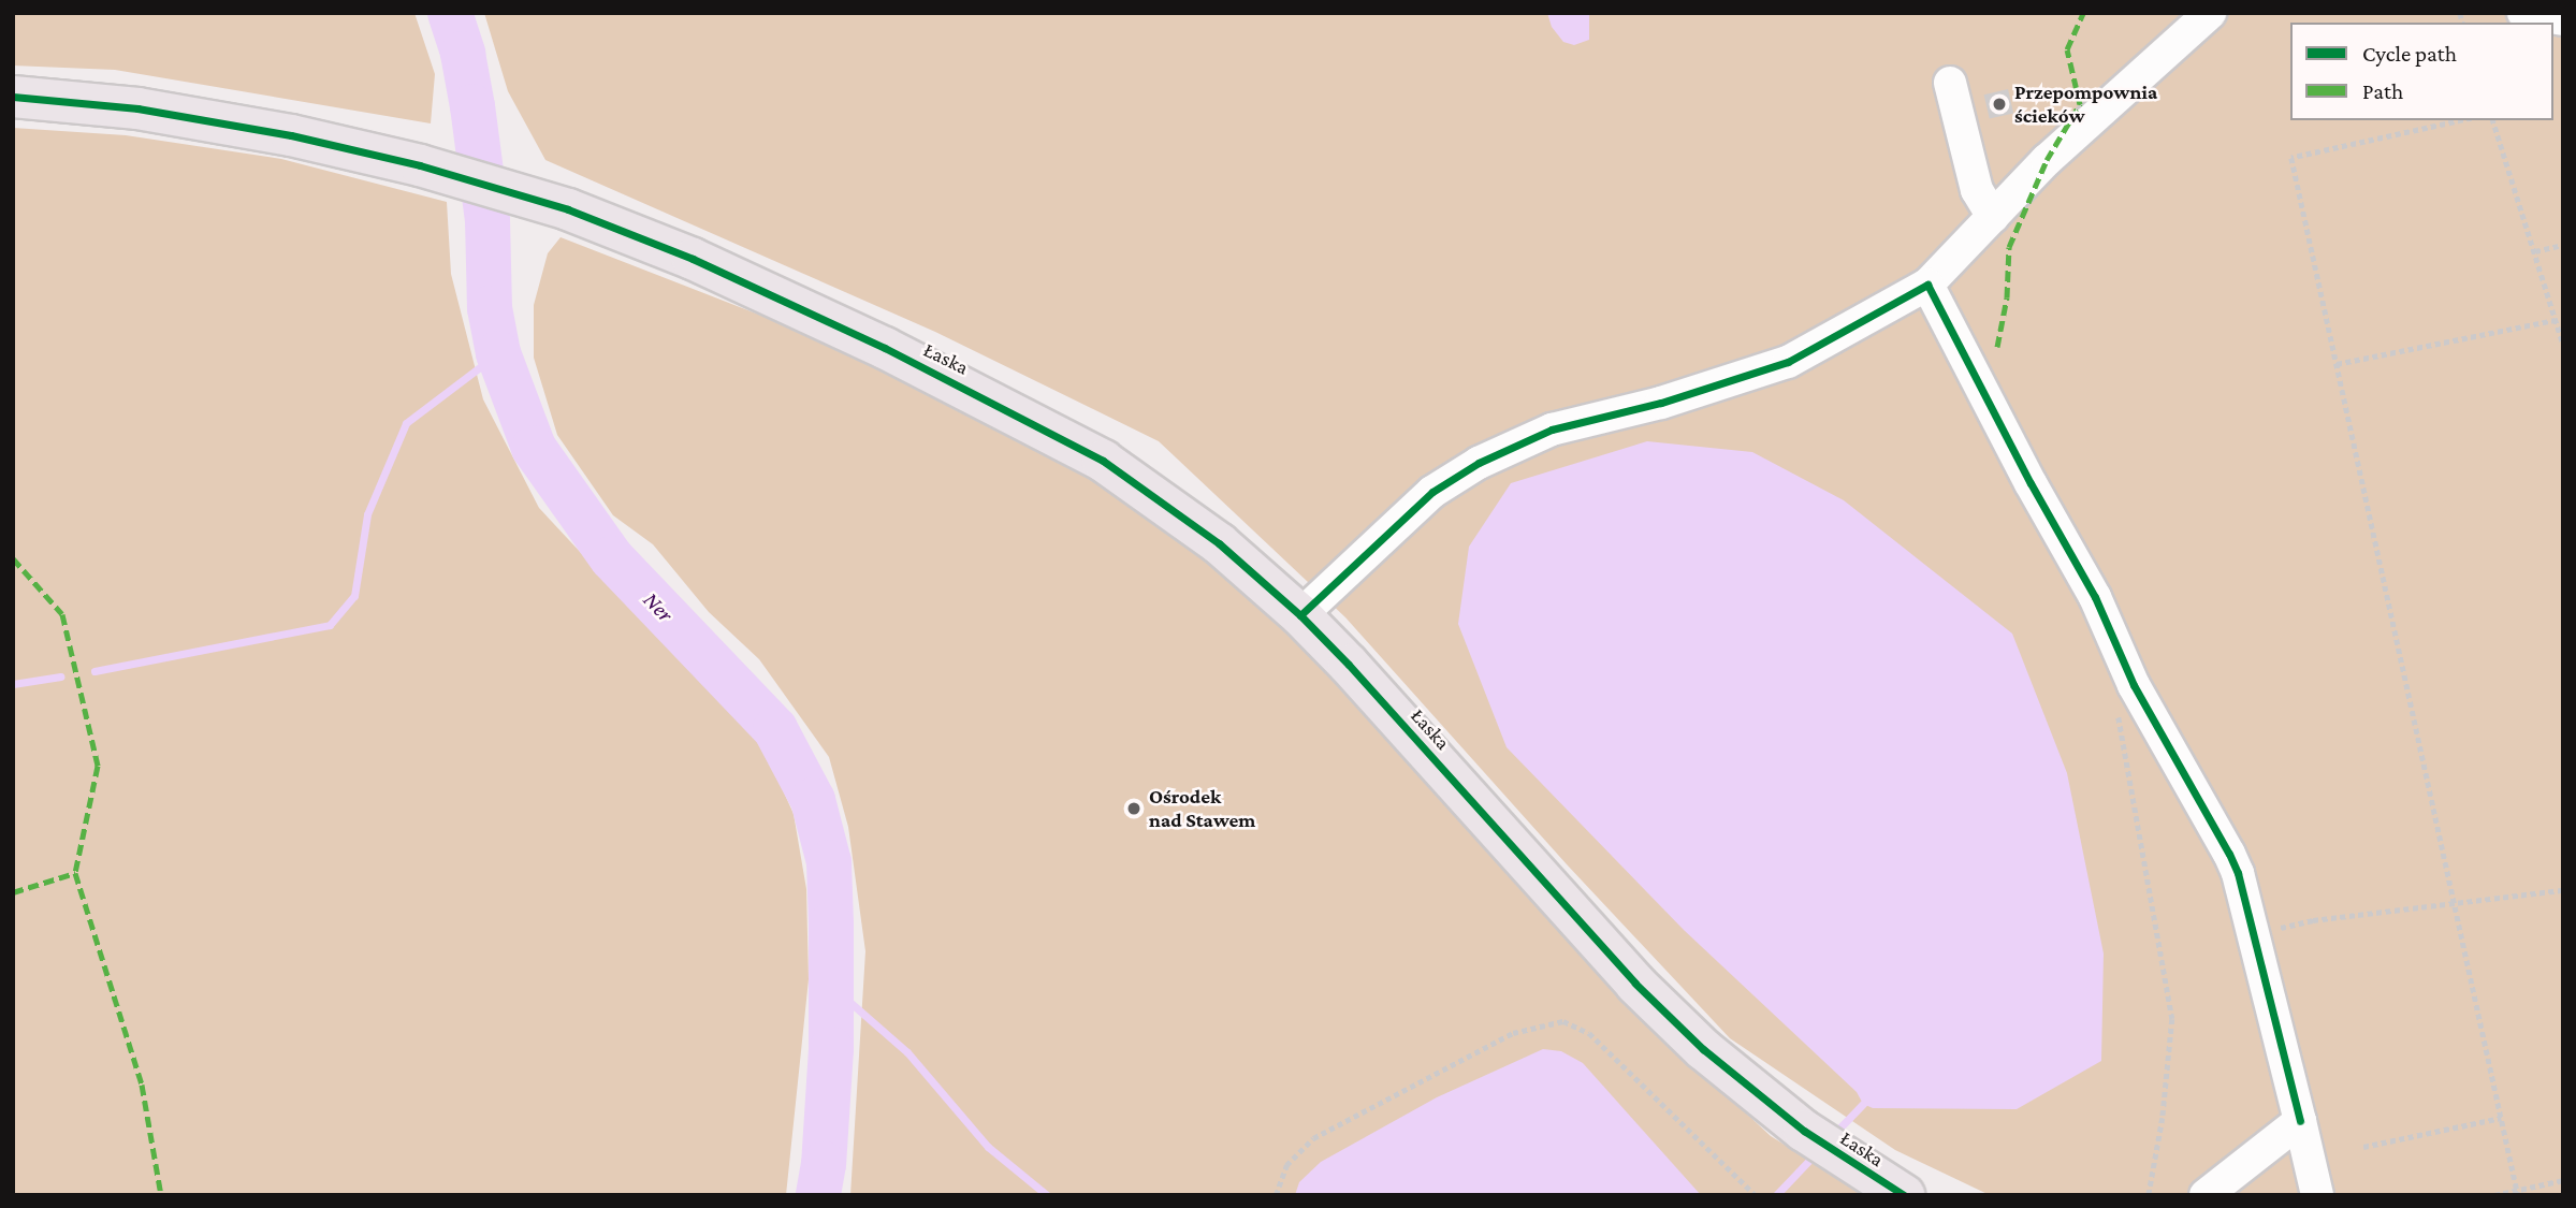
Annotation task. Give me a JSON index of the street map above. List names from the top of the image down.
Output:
{
  "streets": {
    "main road": ["Łaska"]
  },
  "water": ["Ner"],
  "places": ["Przepompownia ścieków", "Ośrodek nad Stawem"],
  "legend": ["Cycle path", "Path"]
}
